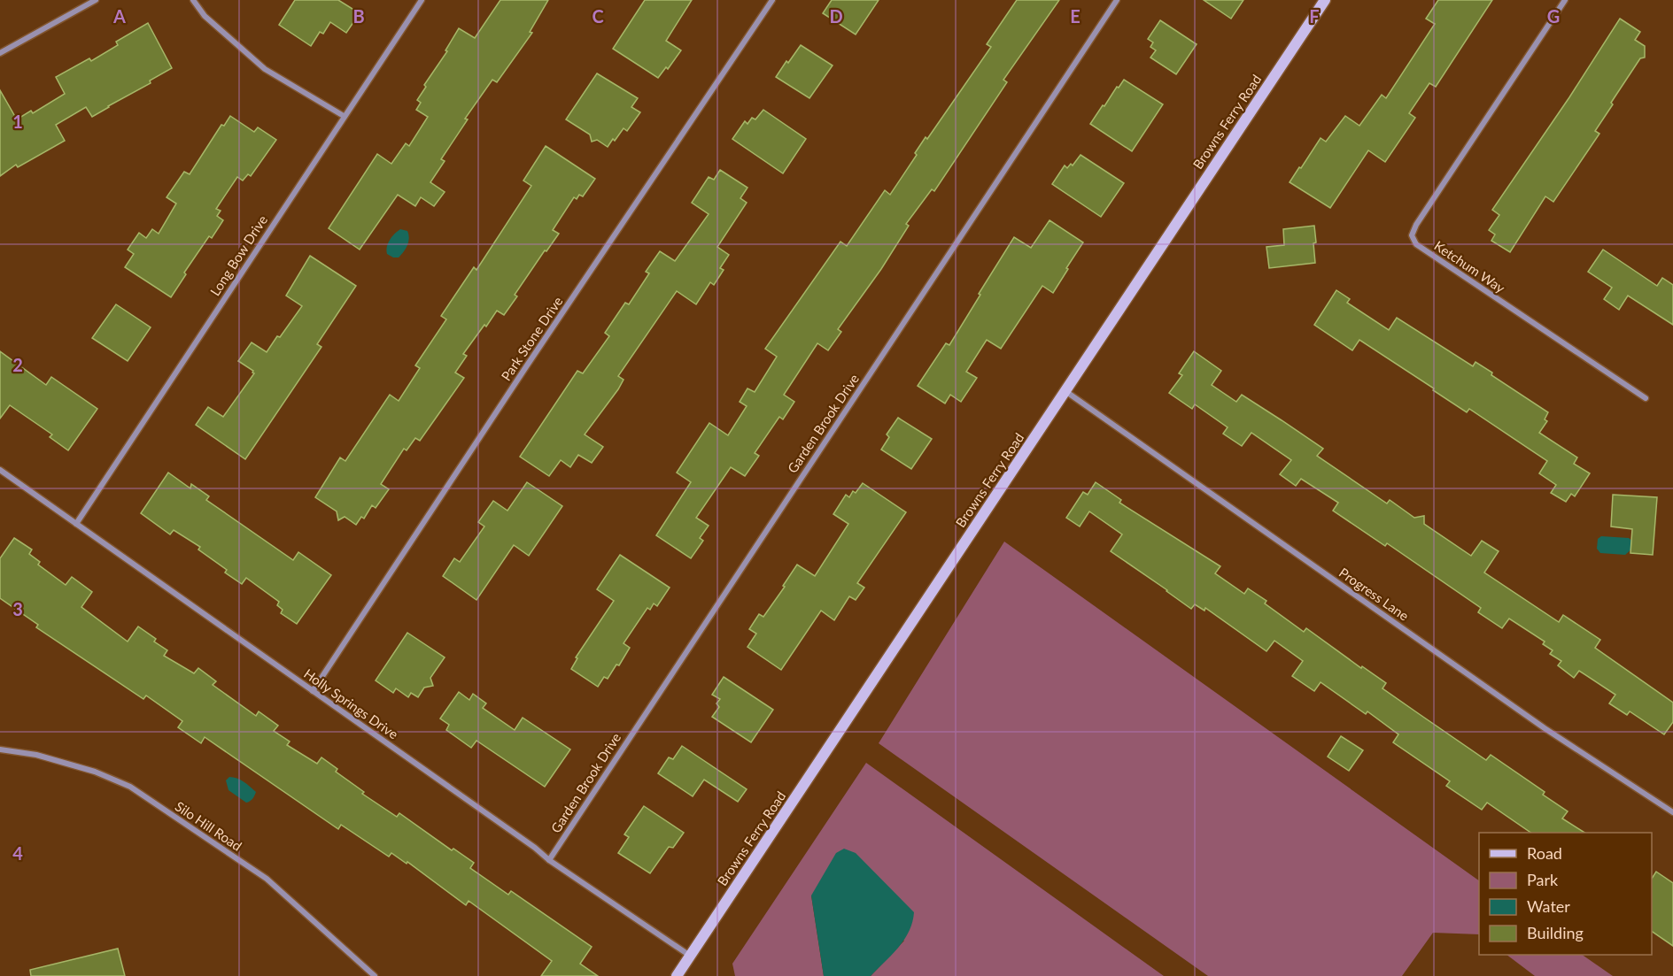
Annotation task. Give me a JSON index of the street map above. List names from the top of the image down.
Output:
{
  "streets": {
    "street": [
      "Browns Ferry Road",
      "Long Bow Drive",
      "Ketchum Way",
      "Park Stone Drive",
      "Garden Brook Drive",
      "Progress Lane",
      "Holly Springs Drive",
      "Silo Hill Road"
    ]
  },
  "crossings": [
    ["Browns Ferry Road", "Progress Lane"],
    ["Browns Ferry Road", "Holly Springs Drive"],
    ["Long Bow Drive", "Holly Springs Drive"],
    ["Park Stone Drive", "Holly Springs Drive"],
    ["Garden Brook Drive", "Holly Springs Drive"]
  ],
  "legend": [
    "Road",
    "Park",
    "Water",
    "Building"
  ],
  "grid": {
    "columns": [
      "A",
      "B",
      "C",
      "D",
      "E",
      "F",
      "G"
    ],
    "rows": [
      "1",
      "2",
      "3",
      "4"
    ]
  }
}
